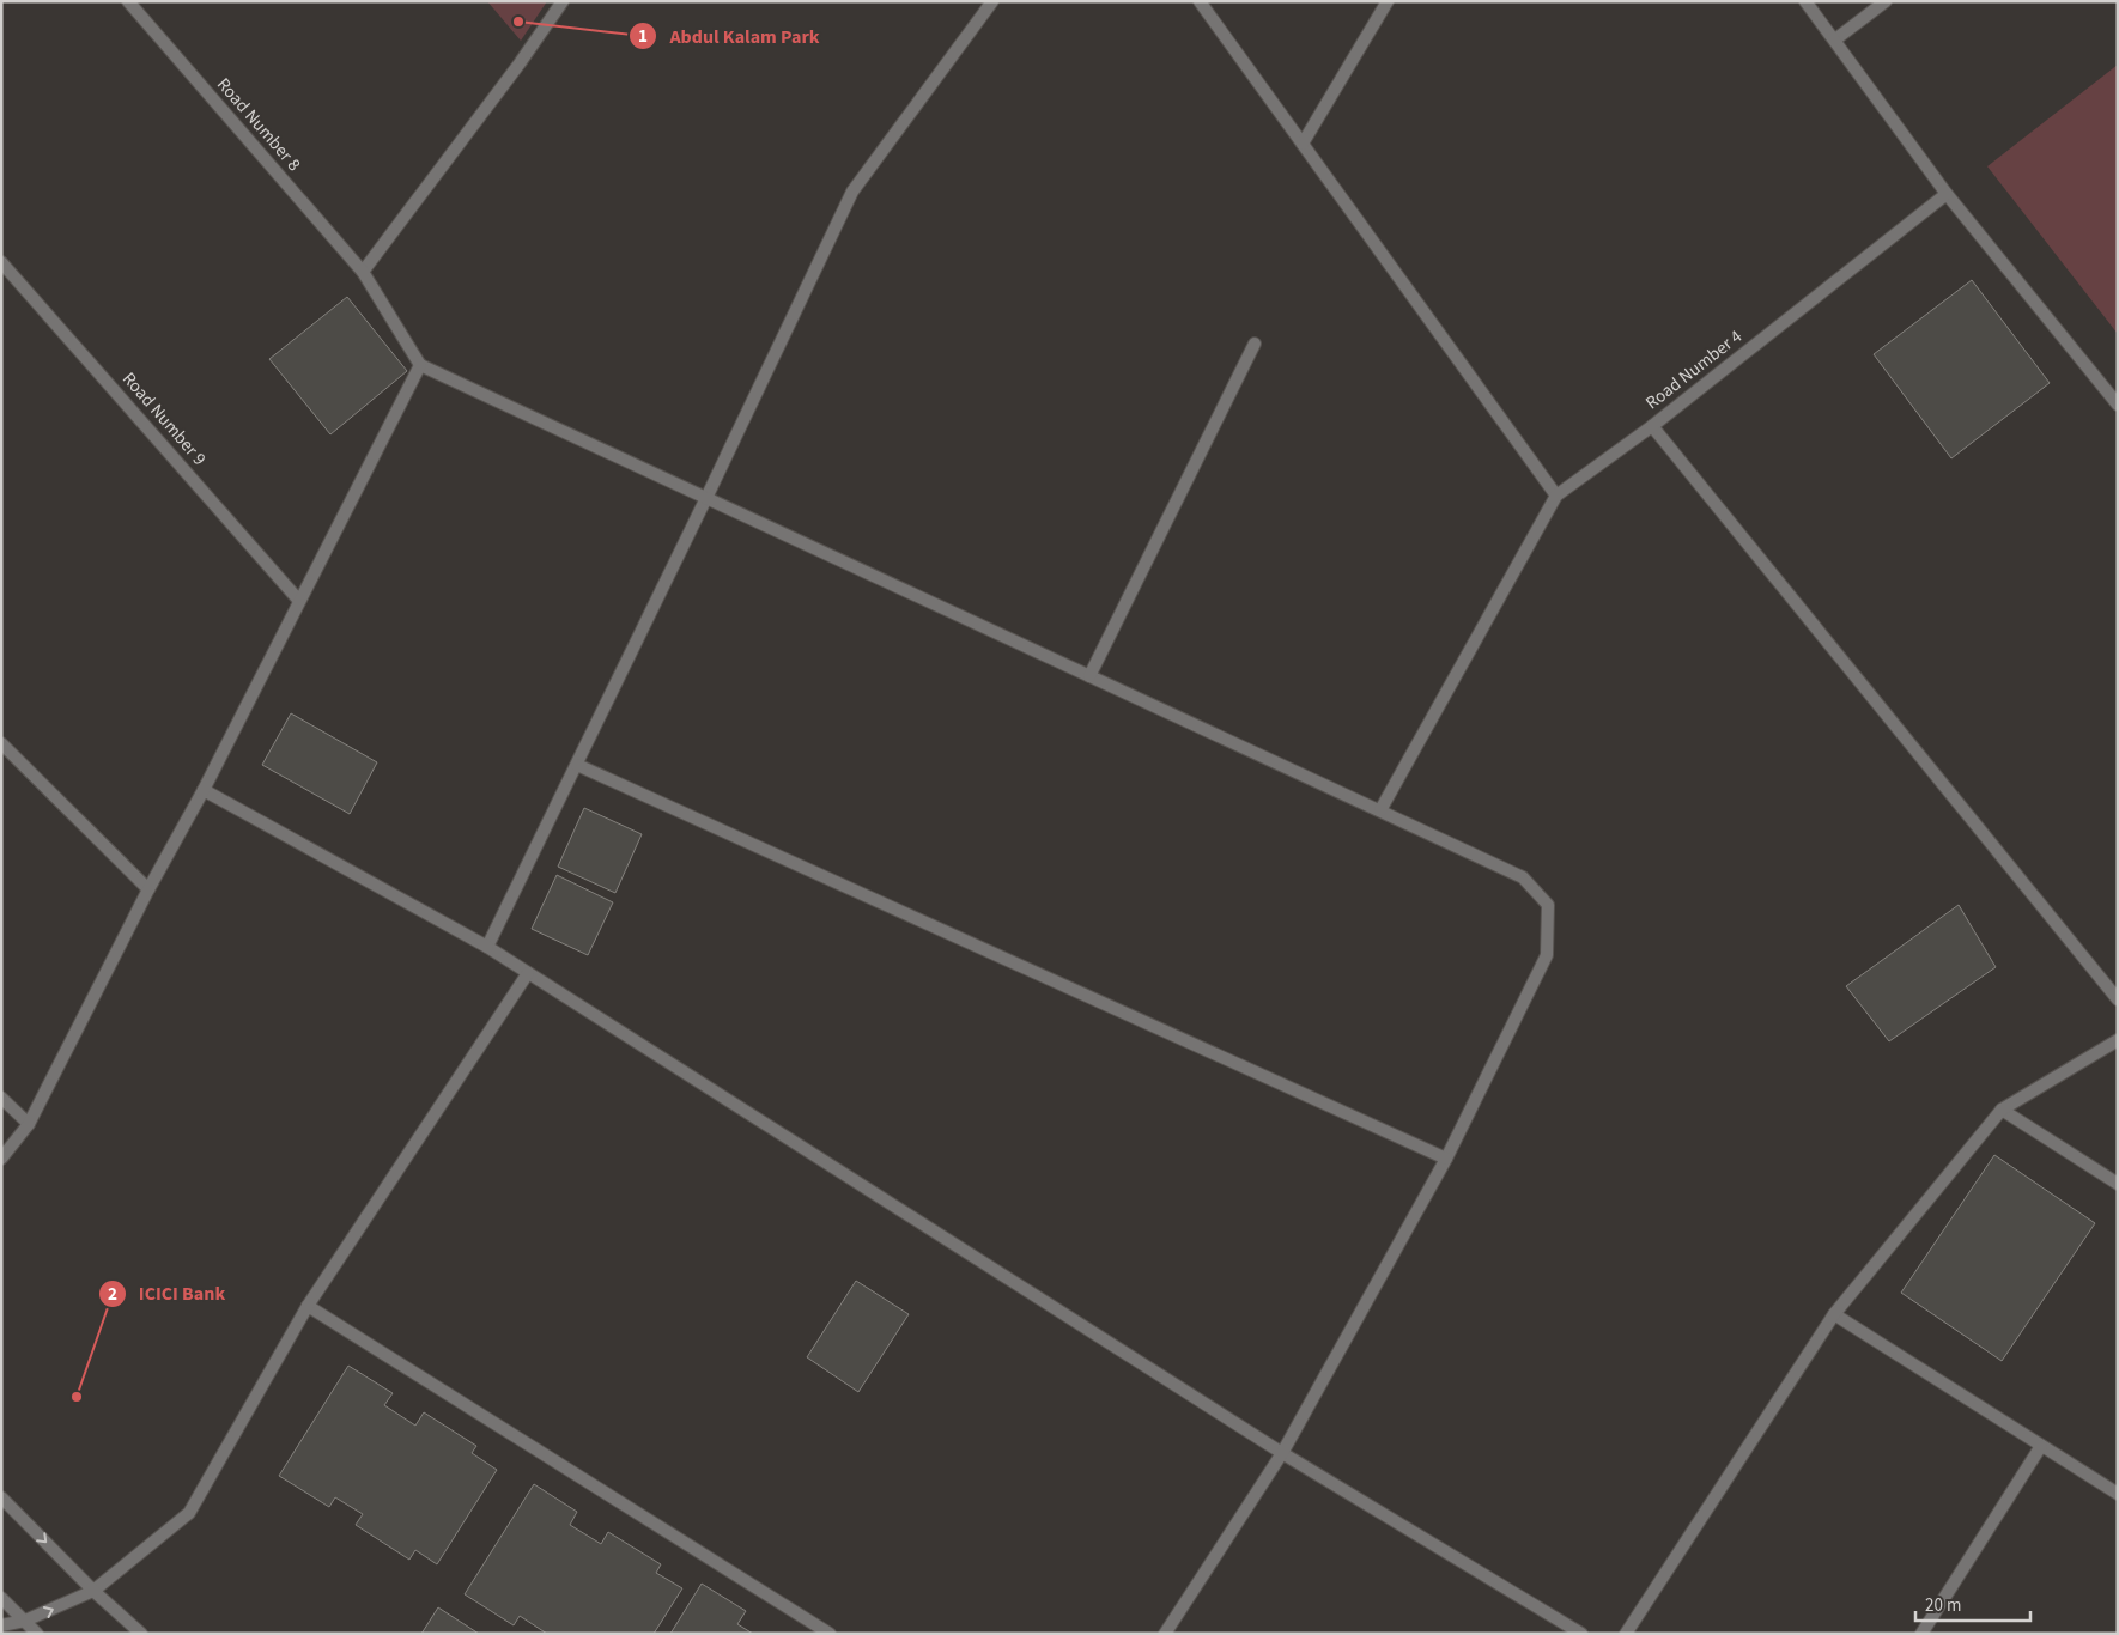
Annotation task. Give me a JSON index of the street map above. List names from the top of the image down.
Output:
{
  "streets": {
    "street": ["Road Number 8", "Road Number 4", "Road Number 9"]
  },
  "places": ["Abdul Kalam Park", "ICICI Bank"],
  "scale_bar": "20 m"
}
